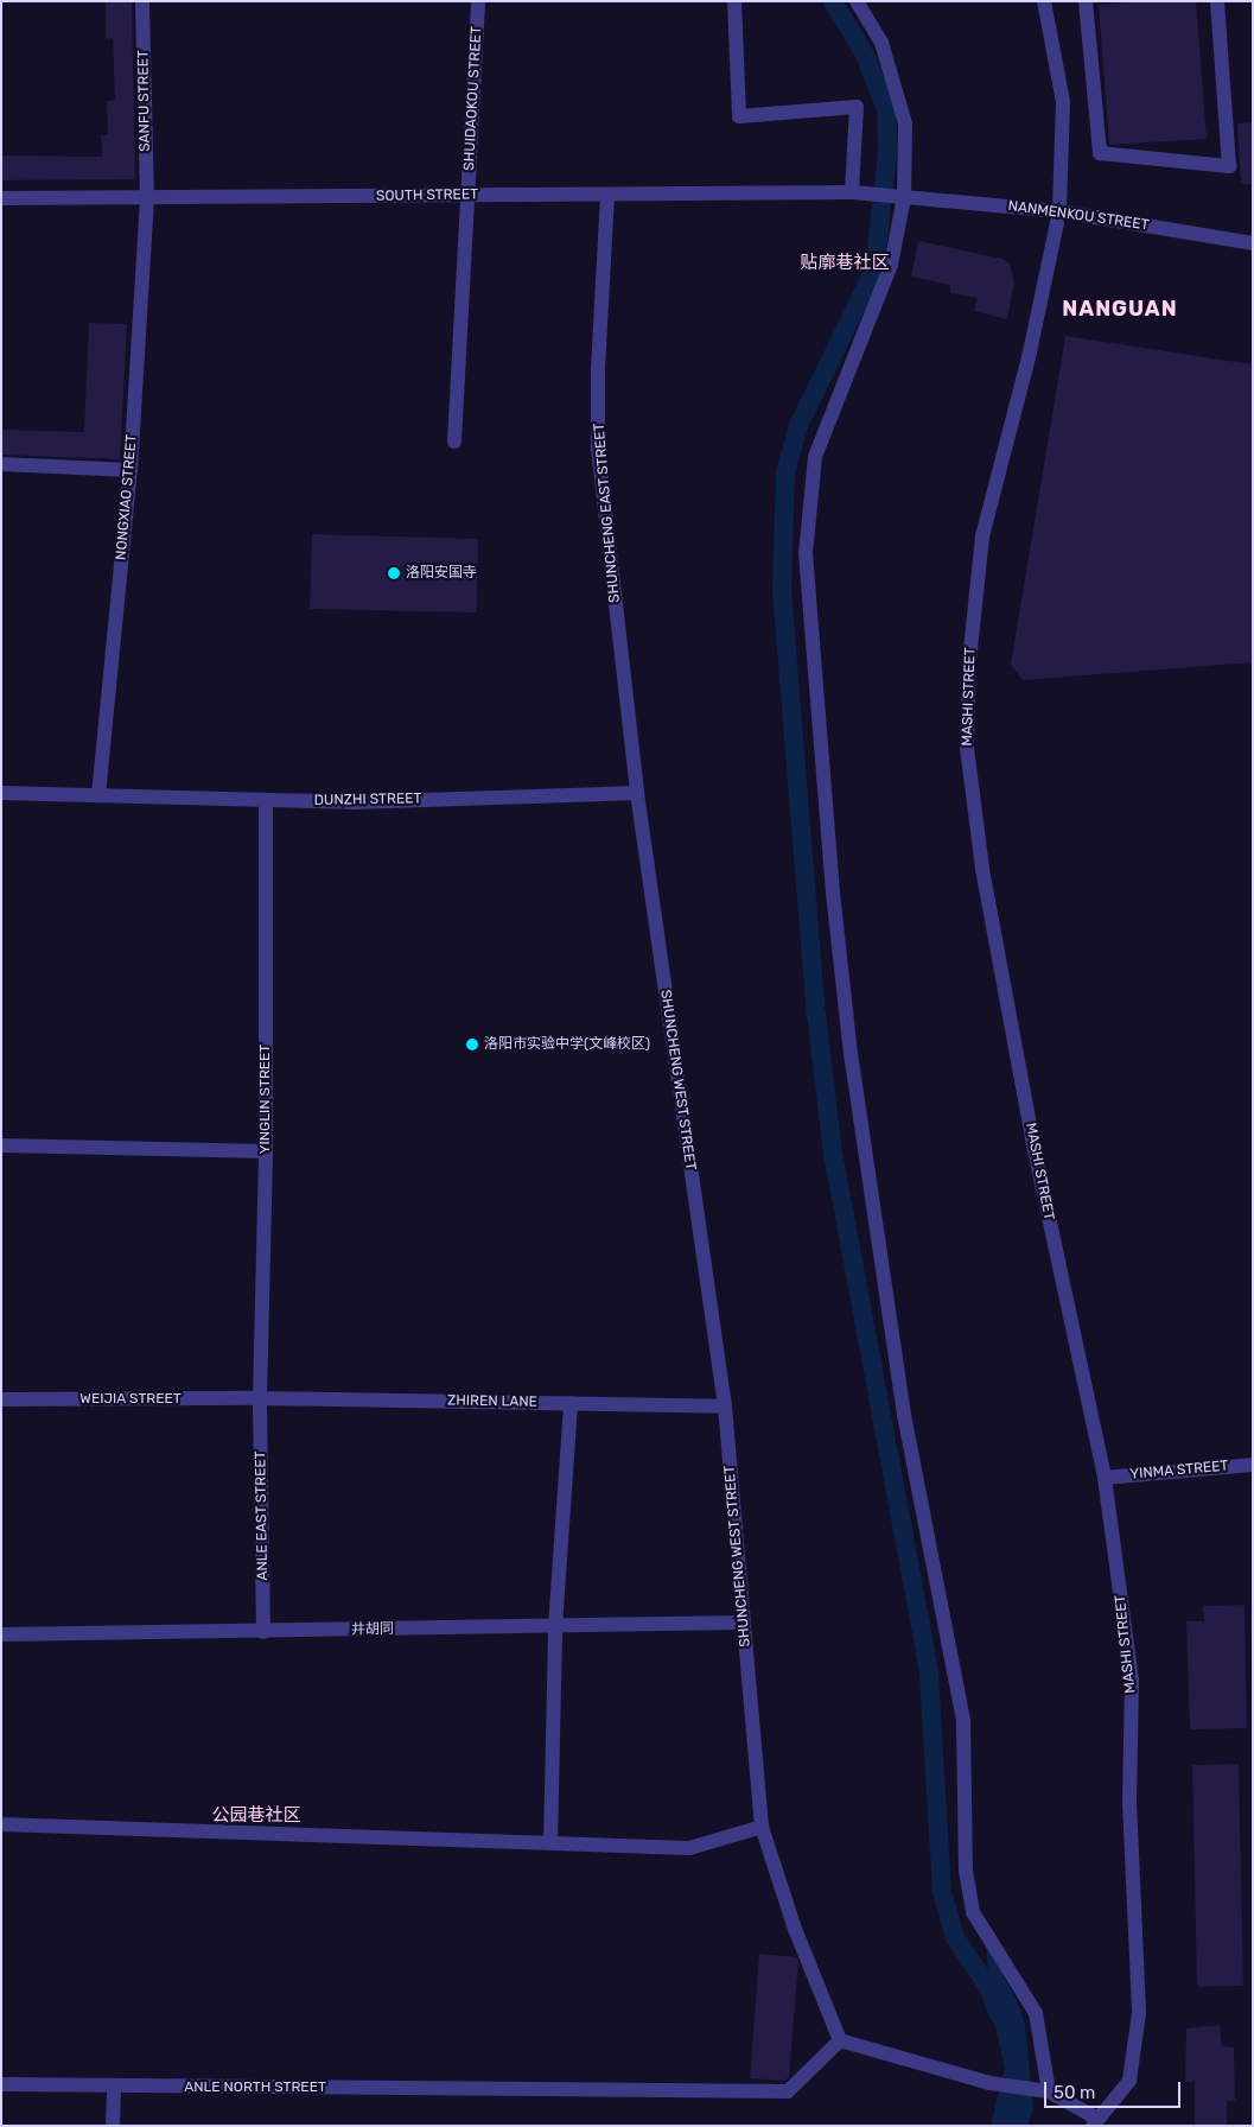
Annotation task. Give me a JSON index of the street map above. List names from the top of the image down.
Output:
{
  "streets": {
    "street": [
      "SHUIDAOKOU STREET",
      "SANFU STREET",
      "SOUTH STREET",
      "NANMENKOU STREET",
      "NONGXIAO STREET",
      "SHUNCHENG EAST STREET",
      "MASHI STREET",
      "DUNZHI STREET",
      "SHUNCHENG WEST STREET",
      "YINGLIN STREET",
      "WEIJIA STREET",
      "ZHIREN LANE",
      "YINMA STREET",
      "ANLE EAST STREET",
      "井胡同",
      "ANLE NORTH STREET"
    ]
  },
  "crossings": [
    ["SHUIDAOKOU STREET", "SOUTH STREET"],
    ["SANFU STREET", "SOUTH STREET"],
    ["SANFU STREET", "NONGXIAO STREET"],
    ["SOUTH STREET", "NANMENKOU STREET"],
    ["SOUTH STREET", "NONGXIAO STREET"],
    ["SOUTH STREET", "SHUNCHENG EAST STREET"],
    ["NANMENKOU STREET", "MASHI STREET"],
    ["NONGXIAO STREET", "DUNZHI STREET"],
    ["SHUNCHENG EAST STREET", "DUNZHI STREET"],
    ["SHUNCHENG EAST STREET", "SHUNCHENG WEST STREET"],
    ["MASHI STREET", "YINMA STREET"],
    ["DUNZHI STREET", "SHUNCHENG WEST STREET"],
    ["DUNZHI STREET", "YINGLIN STREET"],
    ["SHUNCHENG WEST STREET", "ZHIREN LANE"],
    ["SHUNCHENG WEST STREET", "井胡同"],
    ["SHUNCHENG WEST STREET", "ANLE NORTH STREET"],
    ["YINGLIN STREET", "WEIJIA STREET"],
    ["YINGLIN STREET", "ZHIREN LANE"],
    ["YINGLIN STREET", "ANLE EAST STREET"],
    ["WEIJIA STREET", "ZHIREN LANE"],
    ["WEIJIA STREET", "ANLE EAST STREET"],
    ["ZHIREN LANE", "ANLE EAST STREET"],
    ["ANLE EAST STREET", "井胡同"]
  ],
  "districts": ["贴廓巷社区", "NANGUAN", "公园巷社区"],
  "places": ["洛阳安国寺", "洛阳市实验中学(文峰校区)"],
  "scale_bar": "50 m"
}
